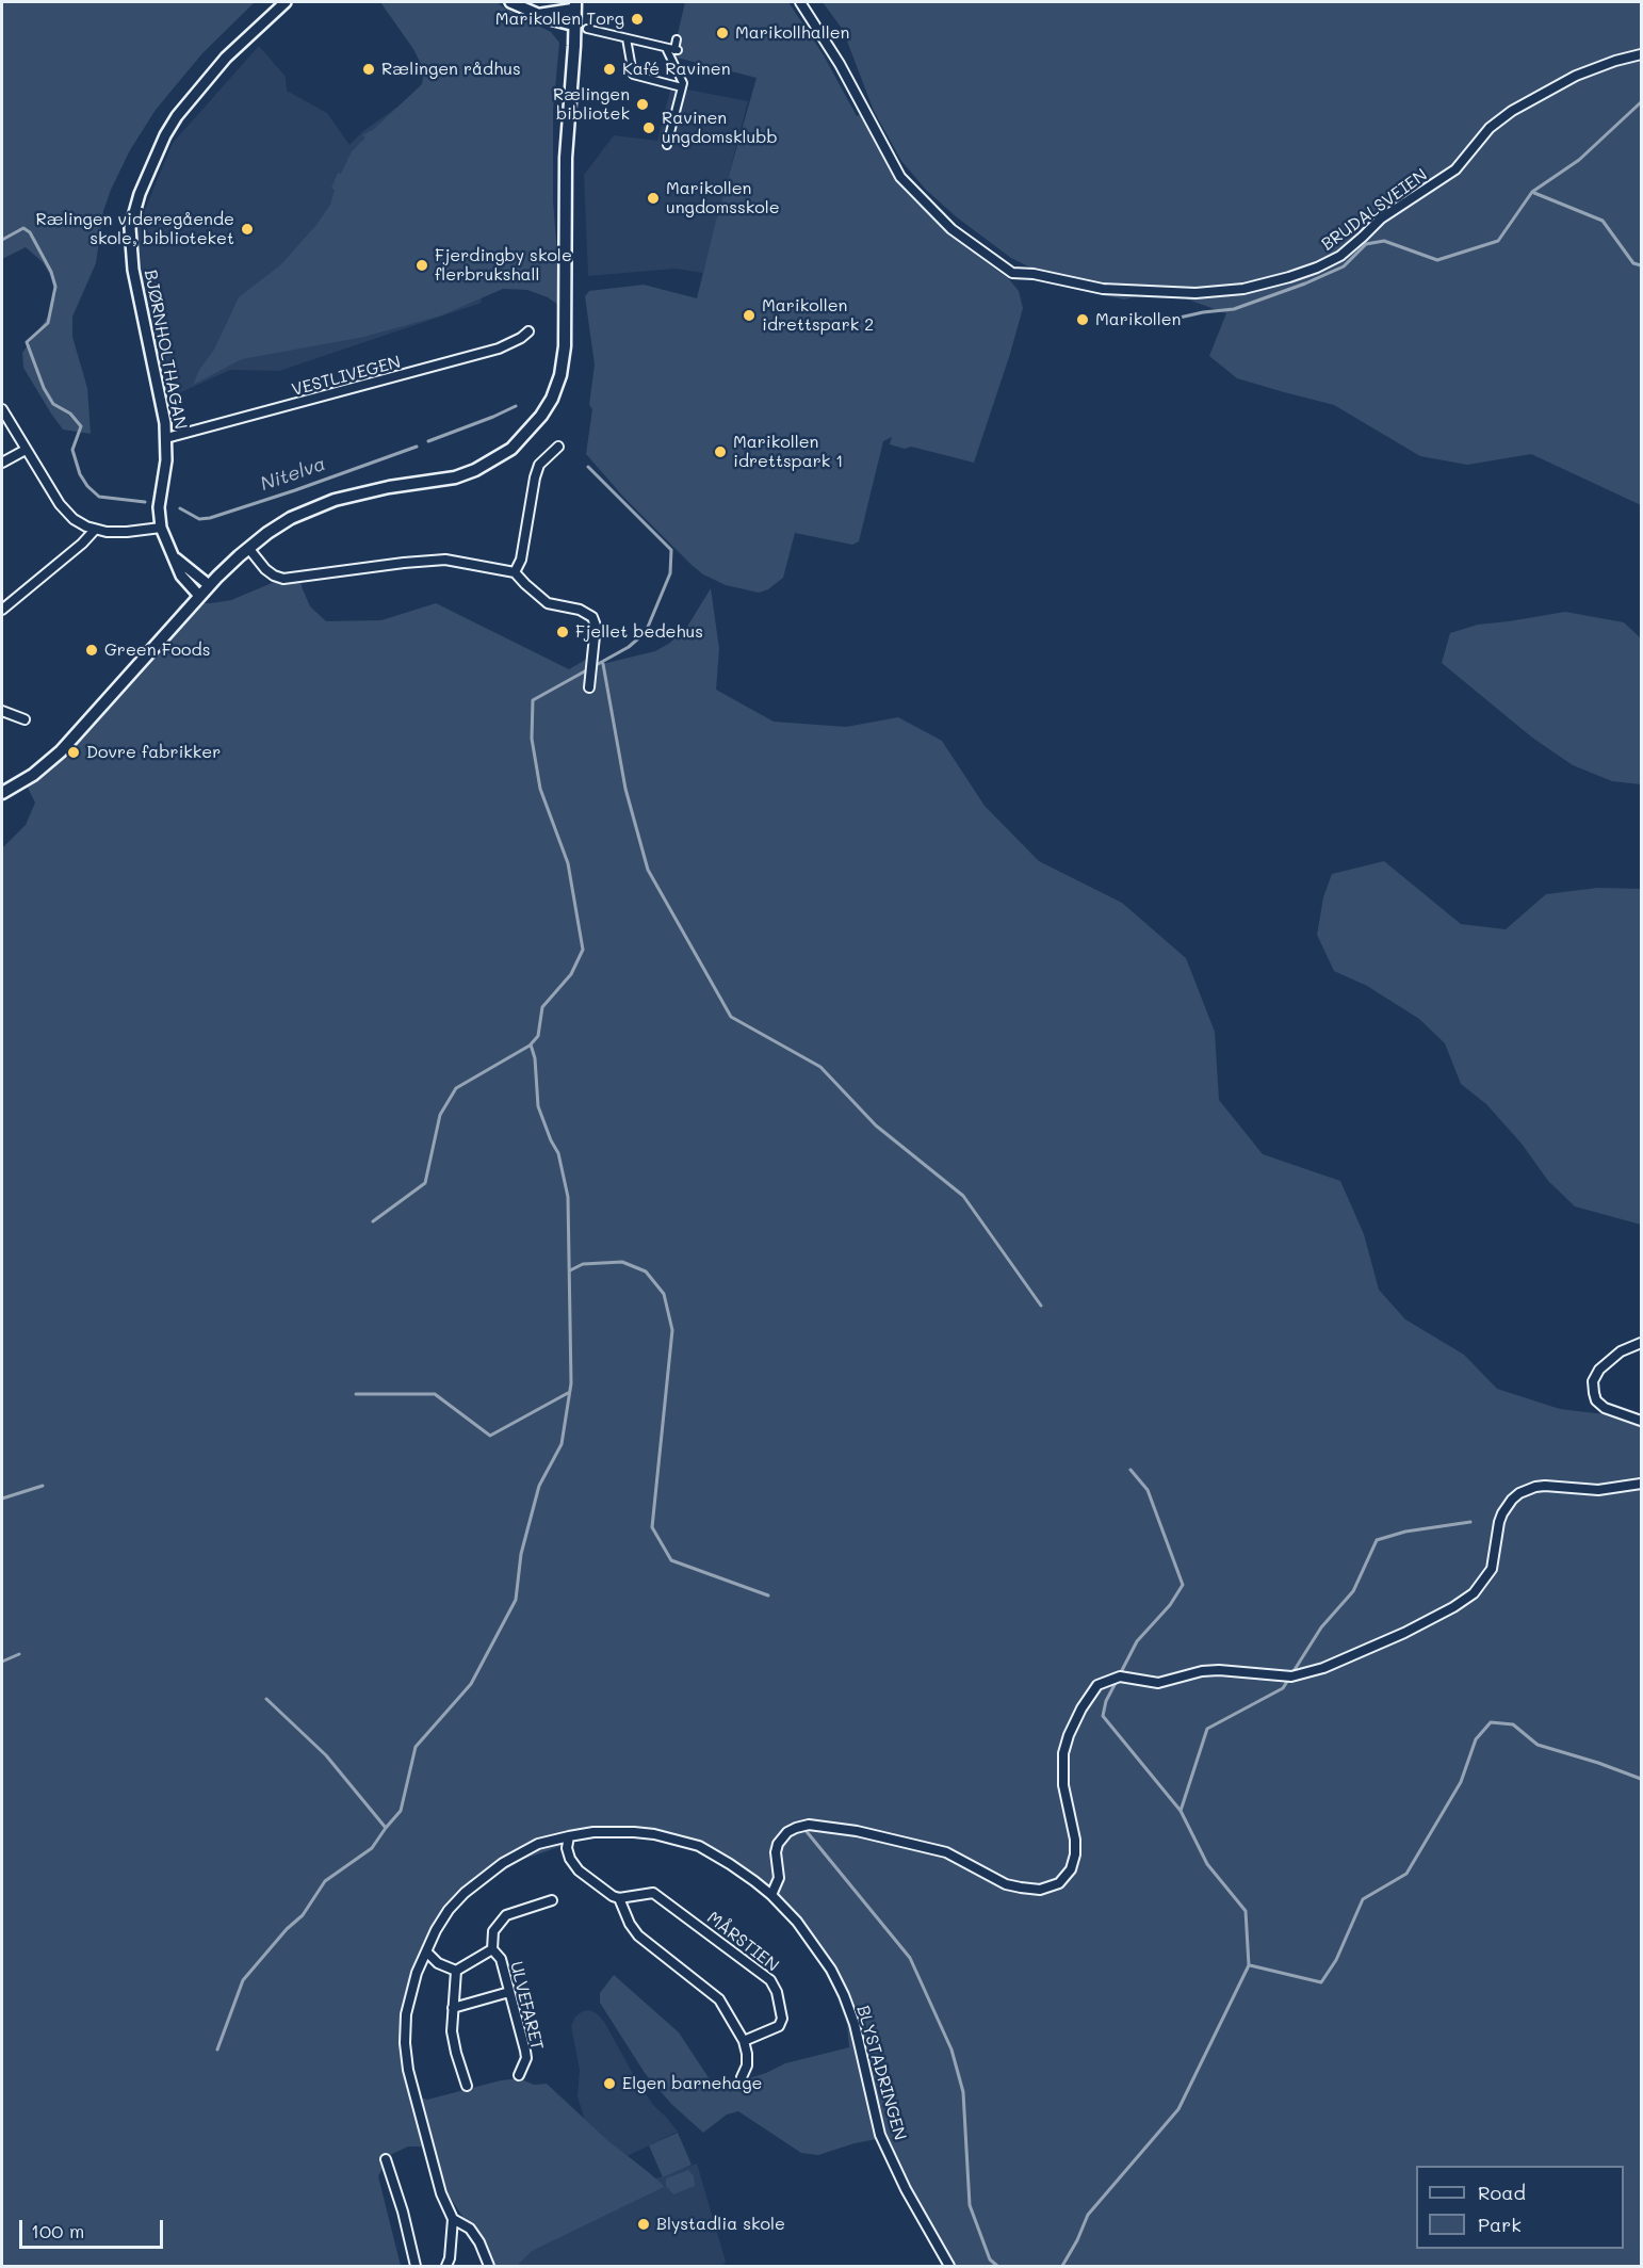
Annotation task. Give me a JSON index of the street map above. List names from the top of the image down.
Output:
{
  "streets": {
    "street": [
      "BRUDALSVEIEN",
      "BJØRNHOLTHAGAN",
      "VESTLIVEGEN",
      "MÅRSTIEN",
      "ULVEFARET",
      "BLYSTADRINGEN"
    ]
  },
  "crossings": [
    ["BJØRNHOLTHAGAN", "VESTLIVEGEN"]
  ],
  "water": ["Nitelva"],
  "places": [
    "Marikollen Torg",
    "Marikollhallen",
    "Rælingen rådhus",
    "Kafé Ravinen",
    "Rælingen bibliotek",
    "Ravinen ungdomsklubb",
    "Marikollen ungdomsskole",
    "Rælingen videregående skole, biblioteket",
    "Fjerdingby skole flerbrukshall",
    "Marikollen idrettspark 2",
    "Marikollen",
    "Marikollen idrettspark 1",
    "Fjellet bedehus",
    "Green Foods",
    "Dovre fabrikker",
    "Elgen barnehage",
    "Blystadlia skole"
  ],
  "legend": ["Road", "Park"],
  "scale_bar": "100 m"
}
